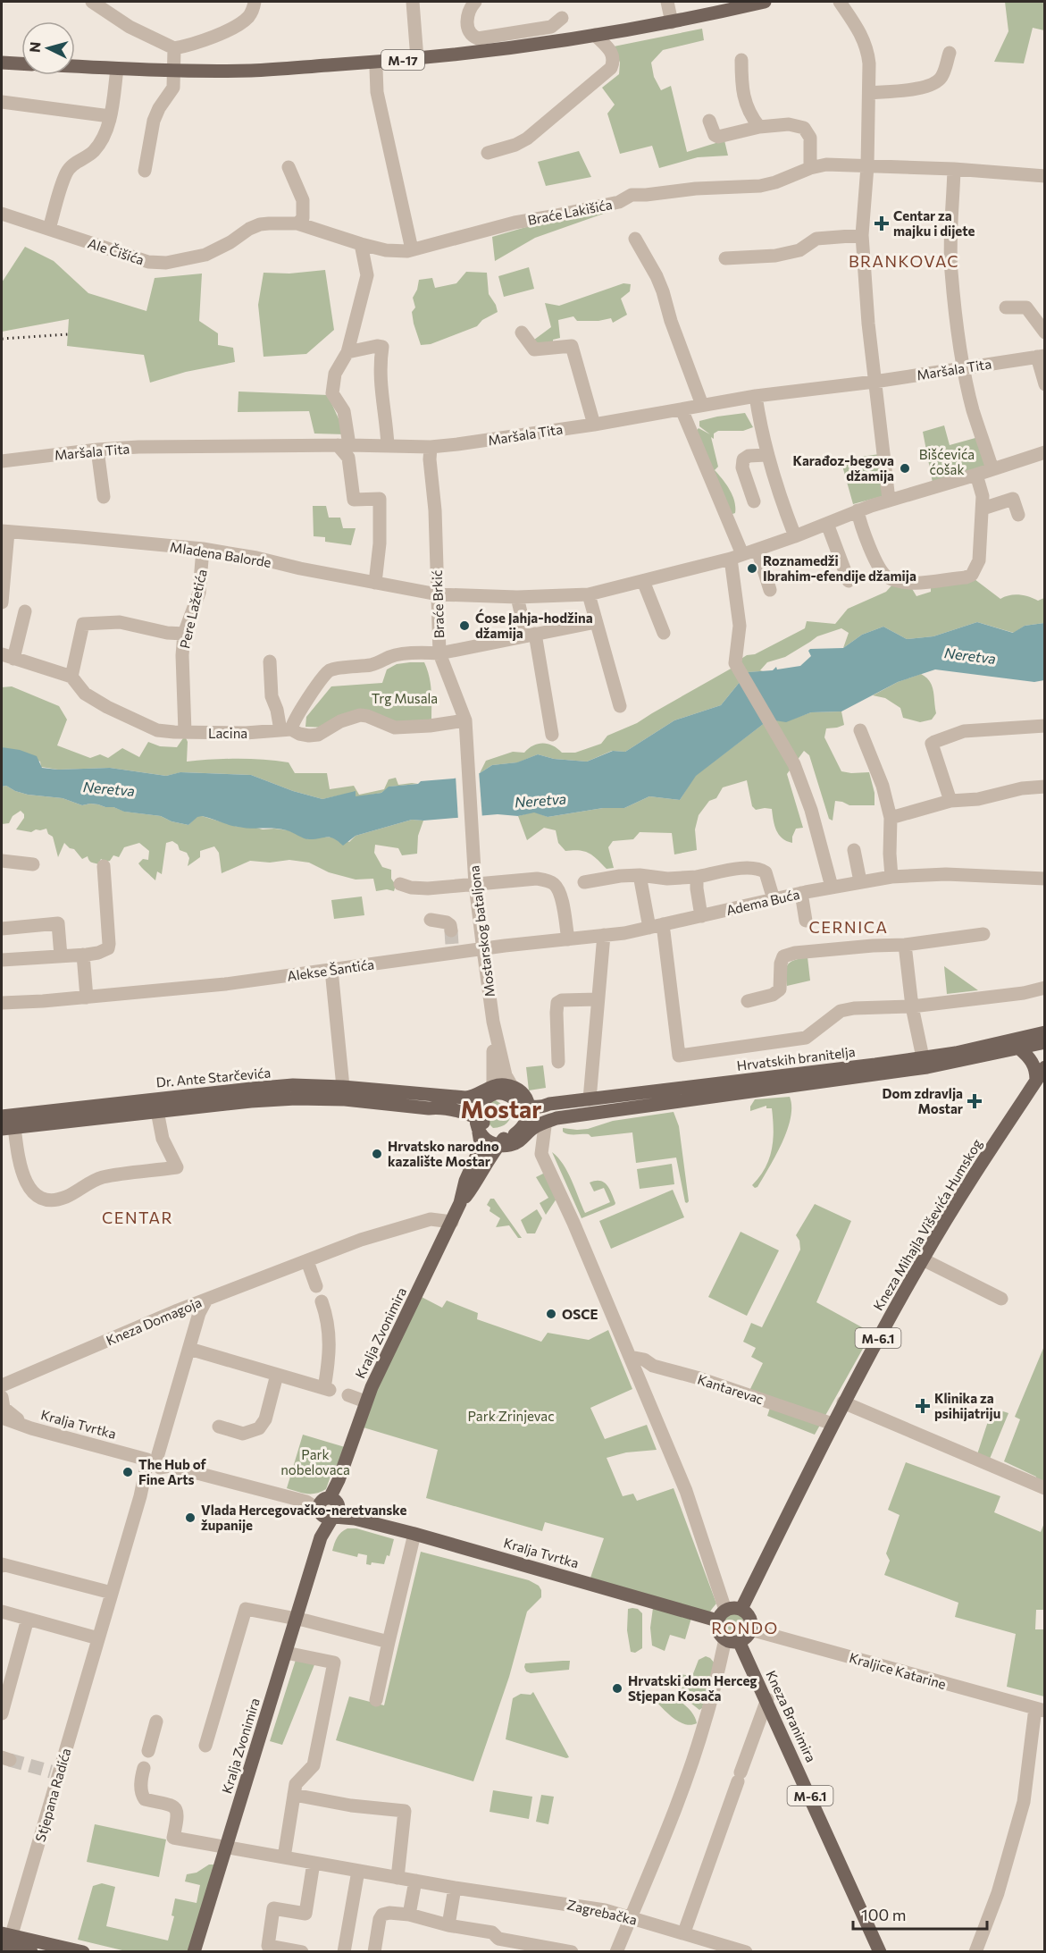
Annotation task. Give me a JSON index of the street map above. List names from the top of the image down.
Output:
{
  "streets": {
    "main road": [
      "M-17",
      "Hrvatskih branitelja",
      "Dr. Ante Starčevića",
      "Kneza Mihajla Viševića Humskog",
      "Kralja Zvonimira",
      "M-6.1",
      "Kralja Tvrtka",
      "Kneza Branimira"
    ],
    "street": [
      "Braće Lakišića",
      "Ale Čišića",
      "Maršala Tita",
      "Mladena Balorde",
      "Braće Brkić",
      "Pere Lažetića",
      "Lacina",
      "Adema Buća",
      "Mostarskog bataljona",
      "Alekse Šantića",
      "Kneza Domagoja",
      "Kantarevac",
      "Kraljice Katarine",
      "Stjepana Radića",
      "Zagrebačka"
    ]
  },
  "crossings": [
    ["Braće Lakišića", "Ale Čišića"],
    ["Maršala Tita", "Braće Brkić"],
    ["Mladena Balorde", "Braće Brkić"],
    ["Mladena Balorde", "Pere Lažetića"],
    ["Braće Brkić", "Lacina"],
    ["Braće Brkić", "Mostarskog bataljona"],
    ["Pere Lažetića", "Lacina"],
    ["Adema Buća", "Mostarskog bataljona"],
    ["Adema Buća", "Alekse Šantića"],
    ["Mostarskog bataljona", "Alekse Šantića"],
    ["Mostarskog bataljona", "Dr. Ante Starčevića"],
    ["Mostarskog bataljona", "Kralja Zvonimira"],
    ["Dr. Ante Starčevića", "Kralja Zvonimira"],
    ["Kneza Mihajla Viševića Humskog", "Kantarevac"],
    ["Kneza Mihajla Viševića Humskog", "Kralja Tvrtka"],
    ["Kneza Mihajla Viševića Humskog", "Kraljice Katarine"],
    ["Kneza Mihajla Viševića Humskog", "Kneza Branimira"],
    ["Kneza Domagoja", "Kralja Zvonimira"],
    ["Kneza Domagoja", "Stjepana Radića"],
    ["Kralja Zvonimira", "Kralja Tvrtka"],
    ["Kralja Zvonimira", "Zagrebačka"],
    ["Kralja Tvrtka", "Kraljice Katarine"],
    ["Kralja Tvrtka", "Kneza Branimira"],
    ["Kralja Tvrtka", "Stjepana Radića"],
    ["Kraljice Katarine", "Kneza Branimira"]
  ],
  "districts": [
    "BRANKOVAC",
    "CERNICA",
    "Mostar",
    "CENTAR",
    "RONDO"
  ],
  "water": ["Neretva"],
  "parks": [
    "Bišćevića ćošak",
    "Trg Musala",
    "Park Zrinjevac",
    "Park nobelovaca"
  ],
  "places": {
    "health": ["Centar za majku i dijete", "Dom zdravlja Mostar", "Klinika za psihijatriju"],
    "other": [
      "Karađoz-begova džamija",
      "Roznamedži Ibrahim-efendije džamija",
      "Ćose Jahja-hodžina džamija",
      "Hrvatsko narodno kazalište Mostar",
      "OSCE",
      "The Hub of Fine Arts",
      "Vlada Hercegovačko-neretvanske županije",
      "Hrvatski dom Herceg Stjepan Kosača"
    ]
  },
  "scale_bar": "100 m",
  "north": "left"
}
